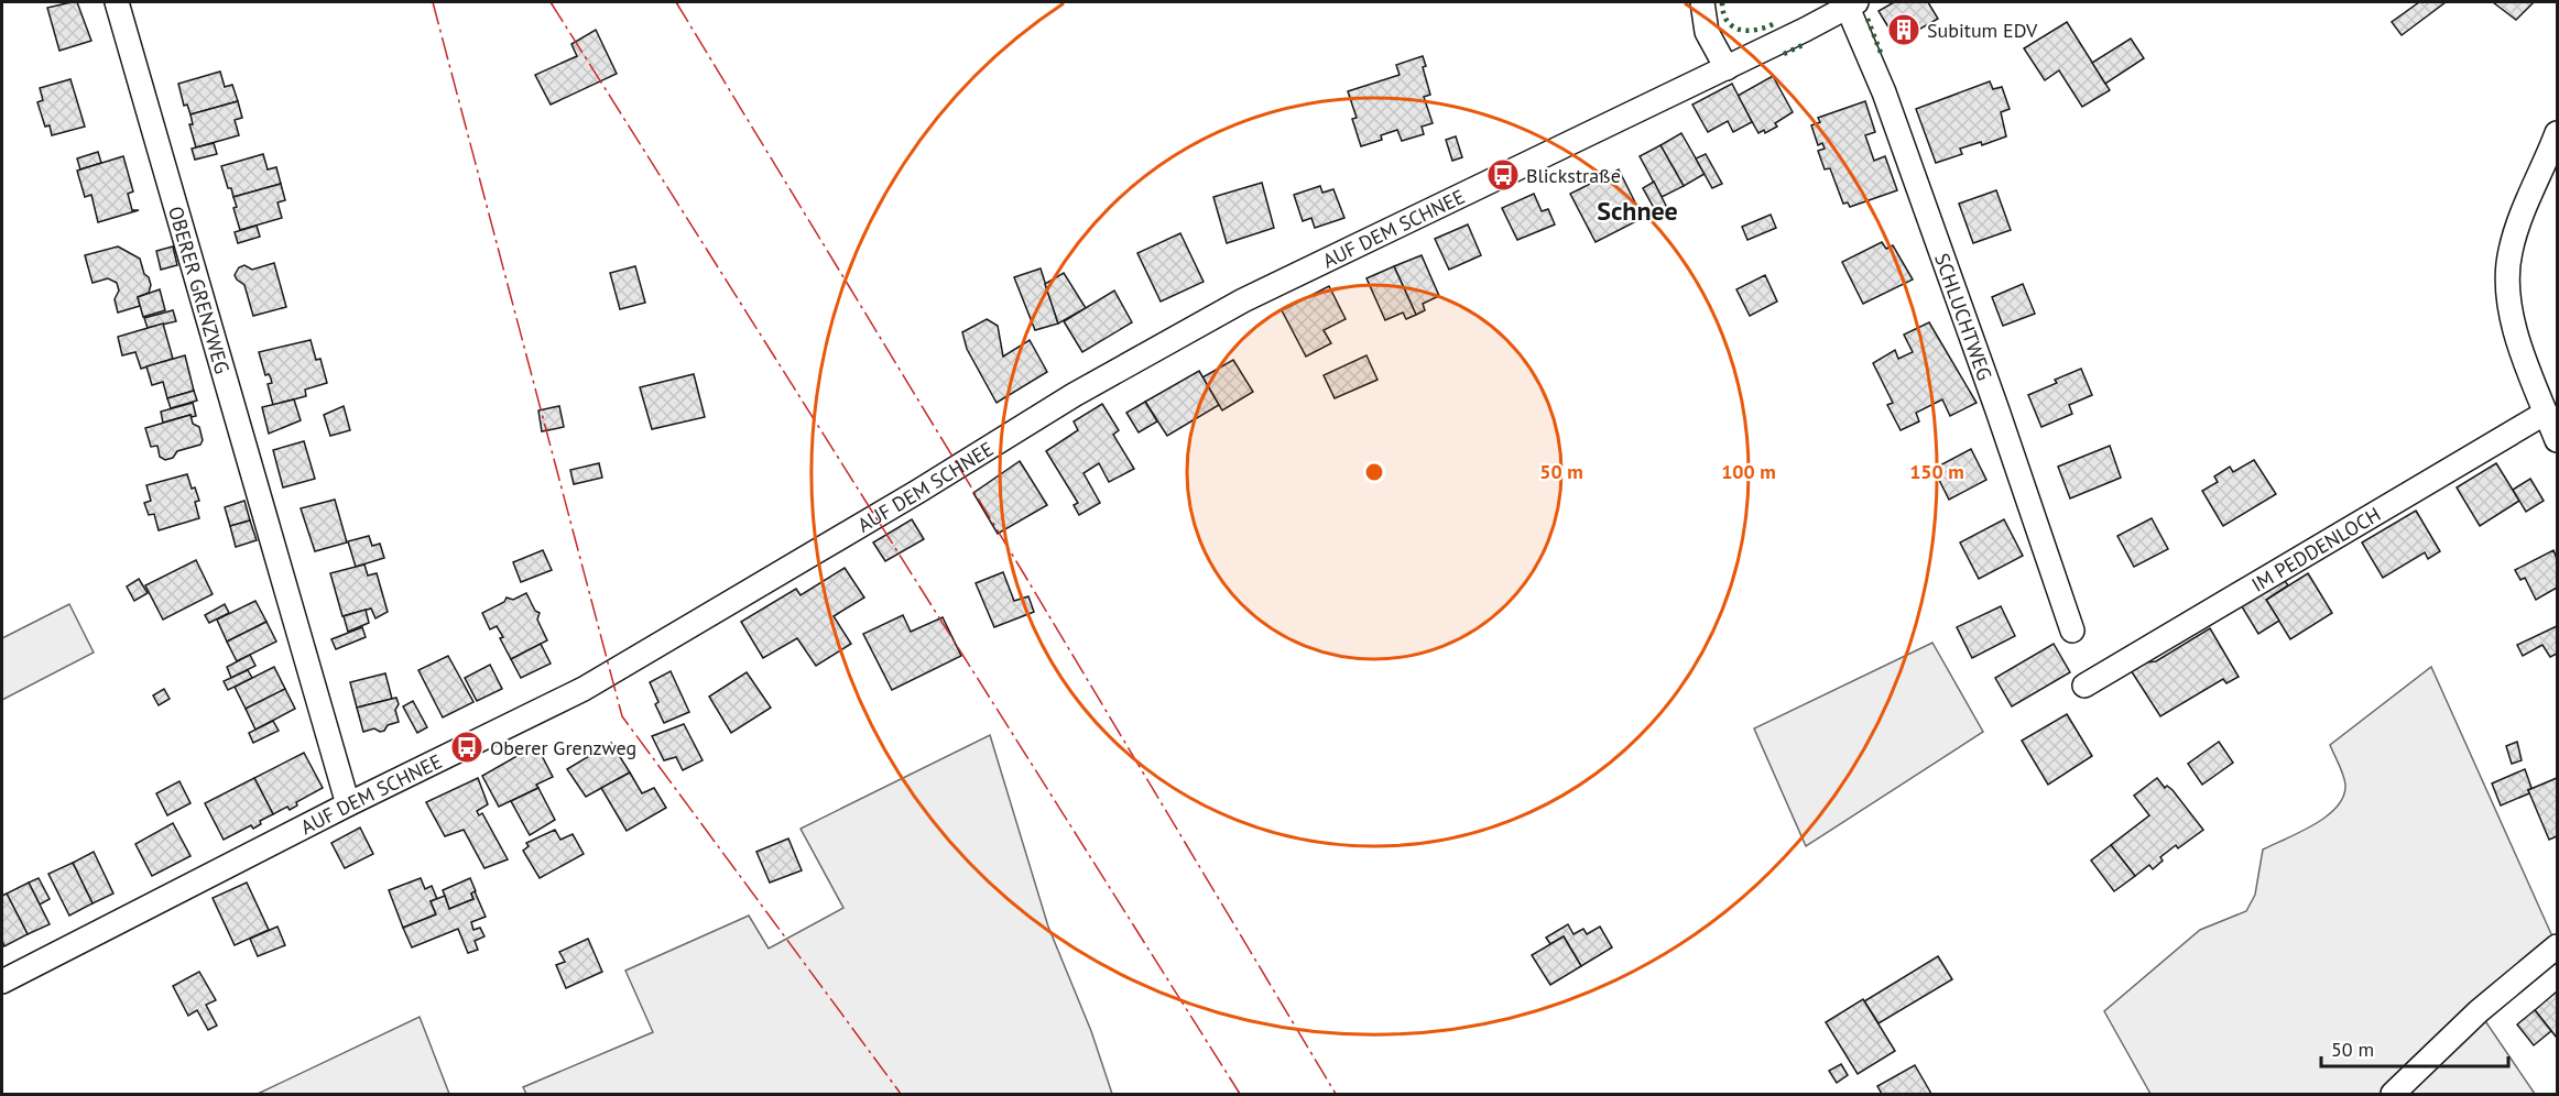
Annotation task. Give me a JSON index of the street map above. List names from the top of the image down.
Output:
{
  "streets": {
    "street": [
      "AUF DEM SCHNEE",
      "OBERER GRENZWEG",
      "SCHLUCHTWEG",
      "IM PEDDENLOCH"
    ]
  },
  "crossings": [
    ["AUF DEM SCHNEE", "OBERER GRENZWEG"],
    ["AUF DEM SCHNEE", "SCHLUCHTWEG"]
  ],
  "districts": ["Schnee"],
  "places": {
    "building": ["Subitum EDV"],
    "bus stop": ["Blickstraße", "Oberer Grenzweg"]
  },
  "scale_bar": "50 m",
  "rings": ["50 m", "100 m", "150 m"]
}
